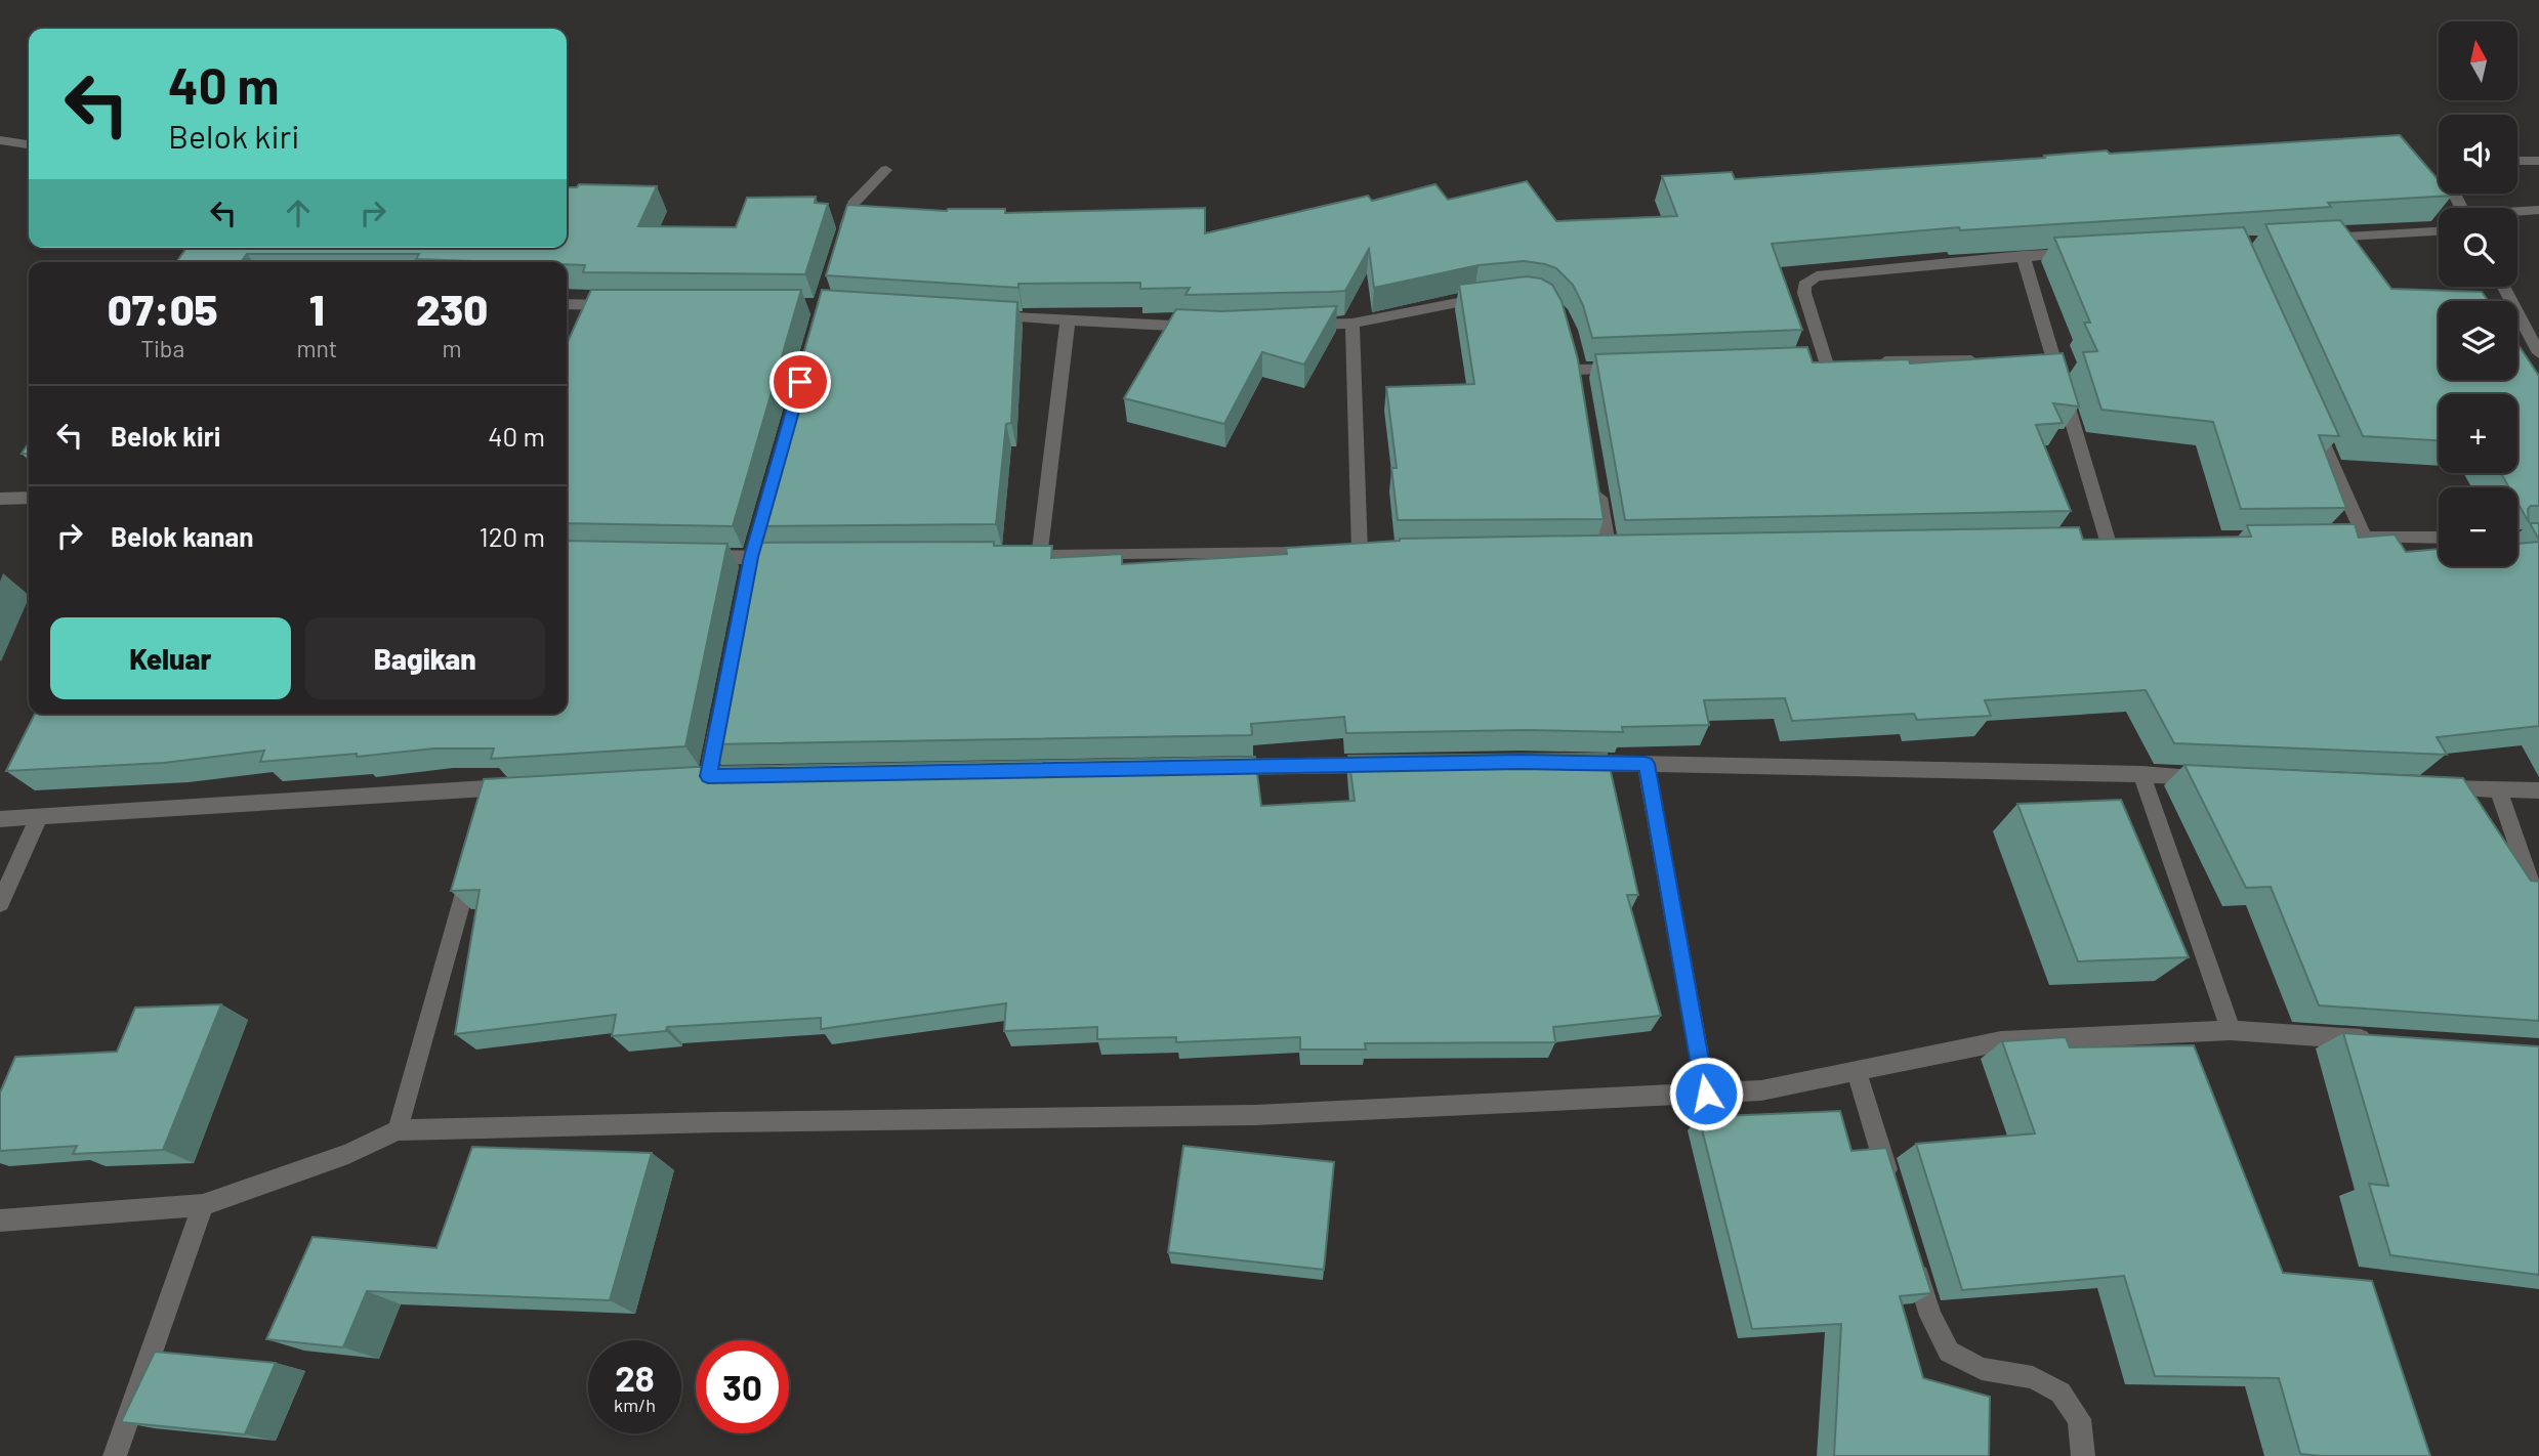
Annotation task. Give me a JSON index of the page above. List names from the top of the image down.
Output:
{
  "north": "top",
  "page": {
    "map_buttons": ["+", "−"],
    "turn": ["40 m", "Belok kiri"],
    "eta": [
      "07:05",
      "Tiba",
      "1",
      "mnt",
      "230",
      "m"
    ],
    "list": [
      {
        "name": "Belok kiri",
        "value": "40 m"
      },
      {
        "name": "Belok kanan",
        "value": "120 m"
      }
    ],
    "buttons": ["Keluar", "Bagikan"],
    "speed": "28 km/h",
    "limit": "30"
  }
}
